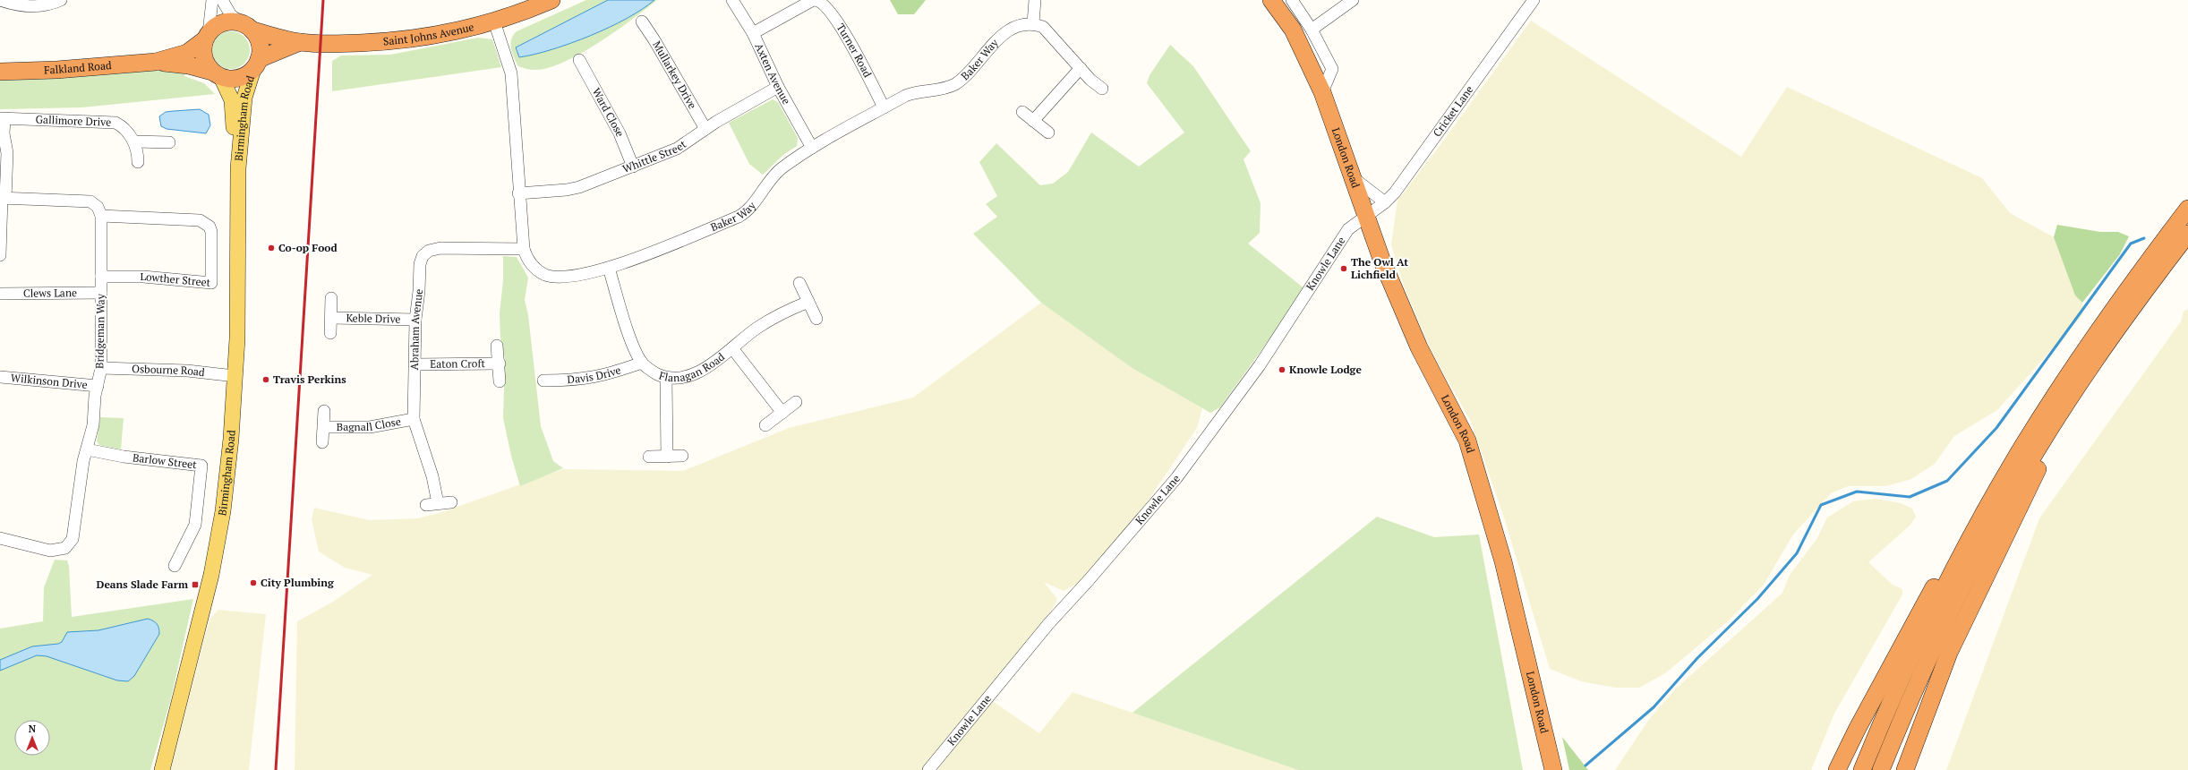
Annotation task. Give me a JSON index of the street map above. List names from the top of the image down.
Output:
{
  "streets": {
    "highway": ["Saint Johns Avenue", "Falkland Road", "London Road"],
    "main road": ["Birmingham Road"],
    "street": [
      "Turner Road",
      "Baker Way",
      "Axten Avenue",
      "Mullarkey Drive",
      "Cricket Lane",
      "Ward Close",
      "Gallimore Drive",
      "Whittle Street",
      "Knowle Lane",
      "Lowther Street",
      "Clews Lane",
      "Keble Drive",
      "Abraham Avenue",
      "Bridgeman Way",
      "Flanagan Road",
      "Eaton Croft",
      "Osbourne Road",
      "Davis Drive",
      "Wilkinson Drive",
      "Bagnall Close",
      "Barlow Street"
    ]
  },
  "crossings": [
    ["Saint Johns Avenue", "Baker Way"],
    ["Saint Johns Avenue", "Falkland Road"],
    ["Saint Johns Avenue", "Birmingham Road"],
    ["Turner Road", "Baker Way"],
    ["Baker Way", "Axten Avenue"],
    ["Baker Way", "Whittle Street"],
    ["Baker Way", "Abraham Avenue"],
    ["Baker Way", "Flanagan Road"],
    ["Falkland Road", "Birmingham Road"],
    ["Axten Avenue", "Whittle Street"],
    ["Mullarkey Drive", "Whittle Street"],
    ["Cricket Lane", "London Road"],
    ["Cricket Lane", "Knowle Lane"],
    ["Ward Close", "Whittle Street"],
    ["Birmingham Road", "Osbourne Road"],
    ["London Road", "Knowle Lane"],
    ["Lowther Street", "Bridgeman Way"],
    ["Clews Lane", "Bridgeman Way"],
    ["Keble Drive", "Abraham Avenue"],
    ["Abraham Avenue", "Eaton Croft"],
    ["Abraham Avenue", "Bagnall Close"],
    ["Bridgeman Way", "Osbourne Road"],
    ["Bridgeman Way", "Wilkinson Drive"],
    ["Bridgeman Way", "Barlow Street"],
    ["Flanagan Road", "Davis Drive"]
  ],
  "places": {
    "other": [
      "Co-op Food",
      "The Owl At Lichfield",
      "Knowle Lodge",
      "Travis Perkins",
      "City Plumbing"
    ],
    "transit": ["Deans Slade Farm"]
  },
  "north": "top"
}
